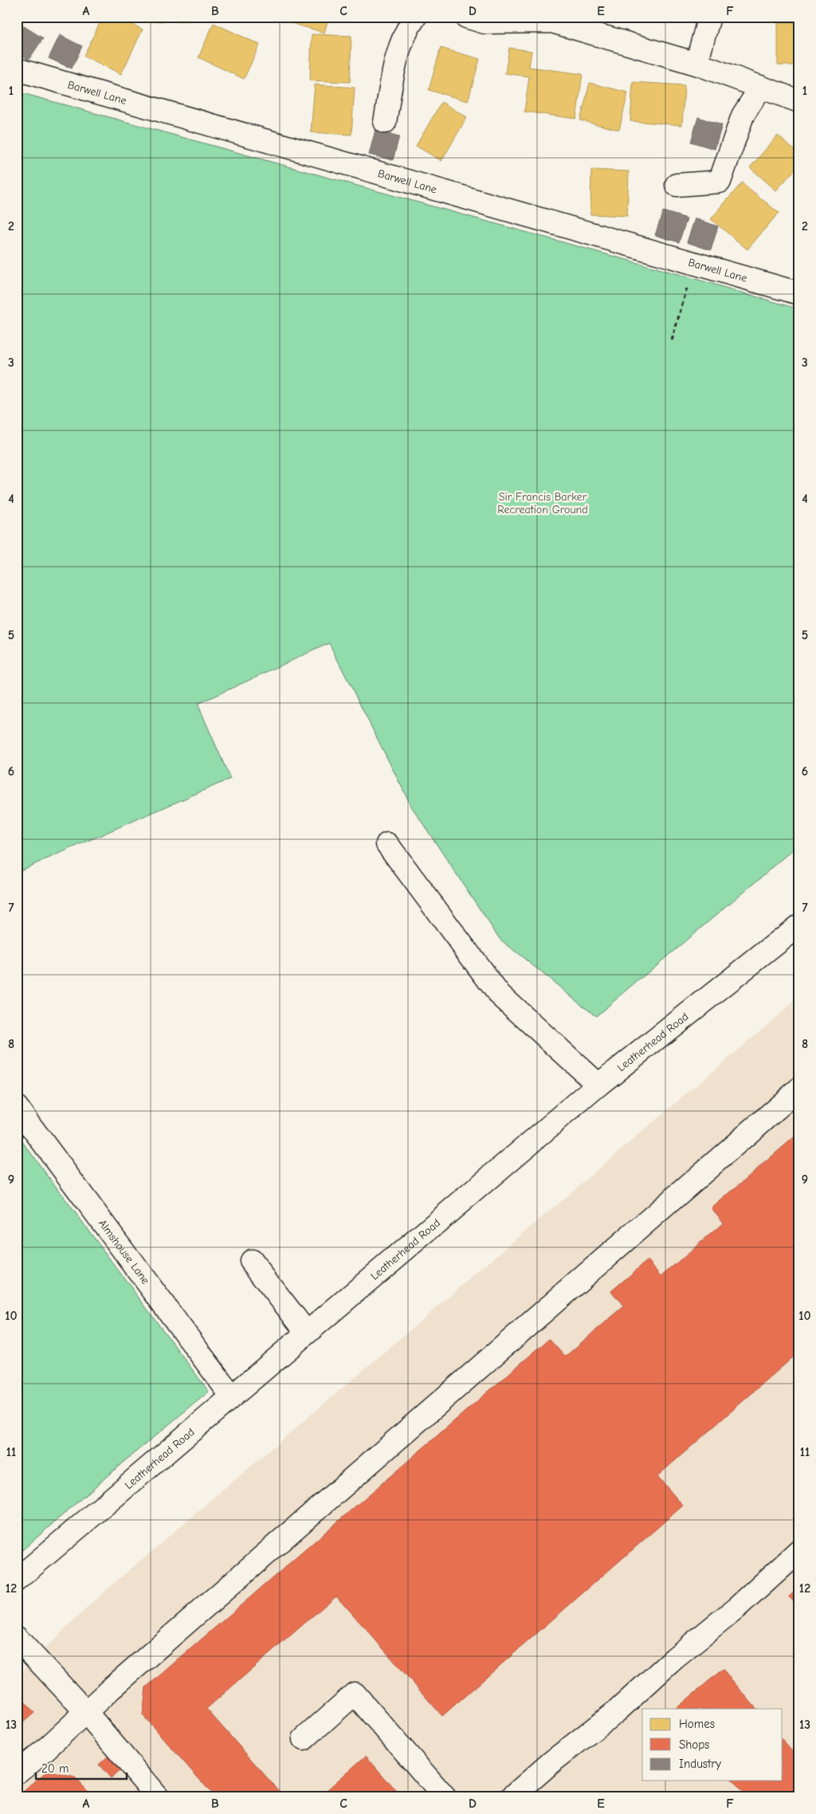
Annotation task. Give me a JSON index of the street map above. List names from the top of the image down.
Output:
{
  "streets": {
    "main road": ["Barwell Lane", "Leatherhead Road", "Almshouse Lane"]
  },
  "crossings": [
    ["Leatherhead Road", "Almshouse Lane"]
  ],
  "parks": ["Sir Francis Barker Recreation Ground"],
  "legend": ["Homes", "Shops", "Industry"],
  "scale_bar": "20 m",
  "grid": {
    "columns": [
      "A",
      "B",
      "C",
      "D",
      "E",
      "F"
    ],
    "rows": [
      "1",
      "2",
      "3",
      "4",
      "5",
      "6",
      "7",
      "8",
      "9",
      "10",
      "11",
      "12",
      "13"
    ]
  }
}
